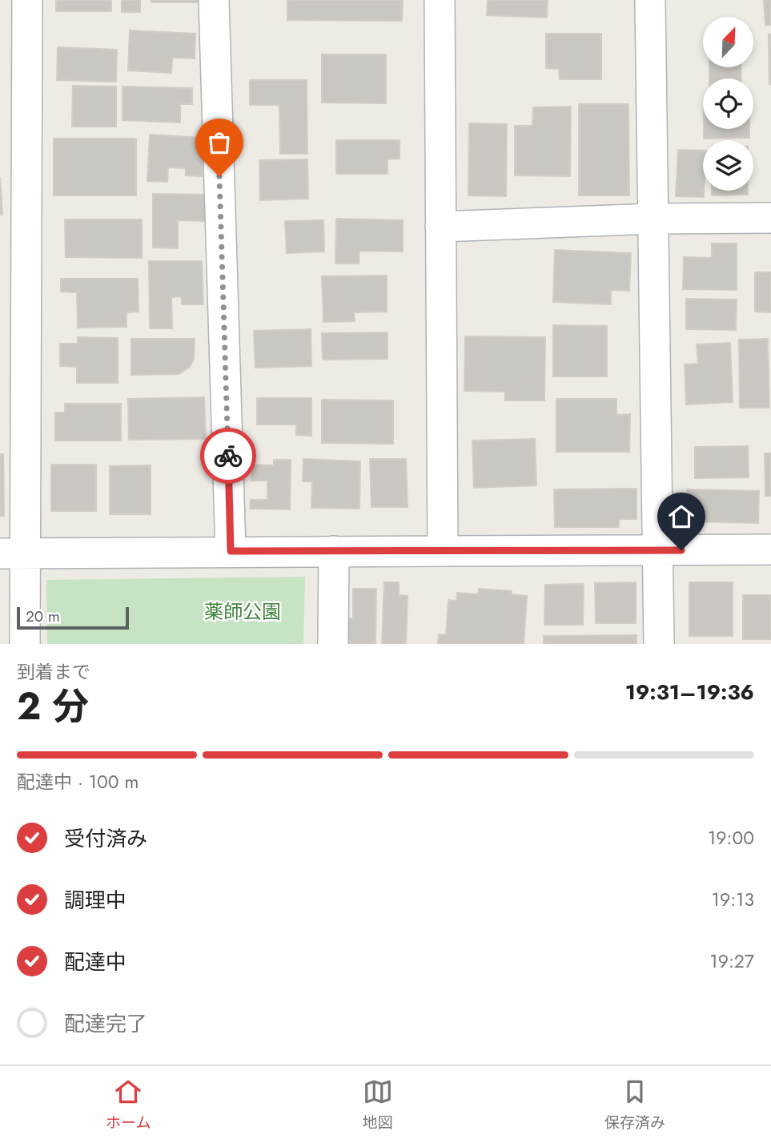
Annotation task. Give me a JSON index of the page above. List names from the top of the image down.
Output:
{
  "parks": ["薬師公園"],
  "scale_bar": "20 m",
  "north": "top right",
  "page": {
    "scale": "20 m",
    "heading": ["2 分", "到着まで", "19:31–19:36"],
    "bar": "配達中 · 100 m",
    "list": [
      ["受付済み", "19:00"],
      ["調理中", "19:13"],
      ["配達中", "19:27"],
      "配達完了"
    ],
    "tabs": ["ホーム", "地図", "保存済み"]
  }
}
